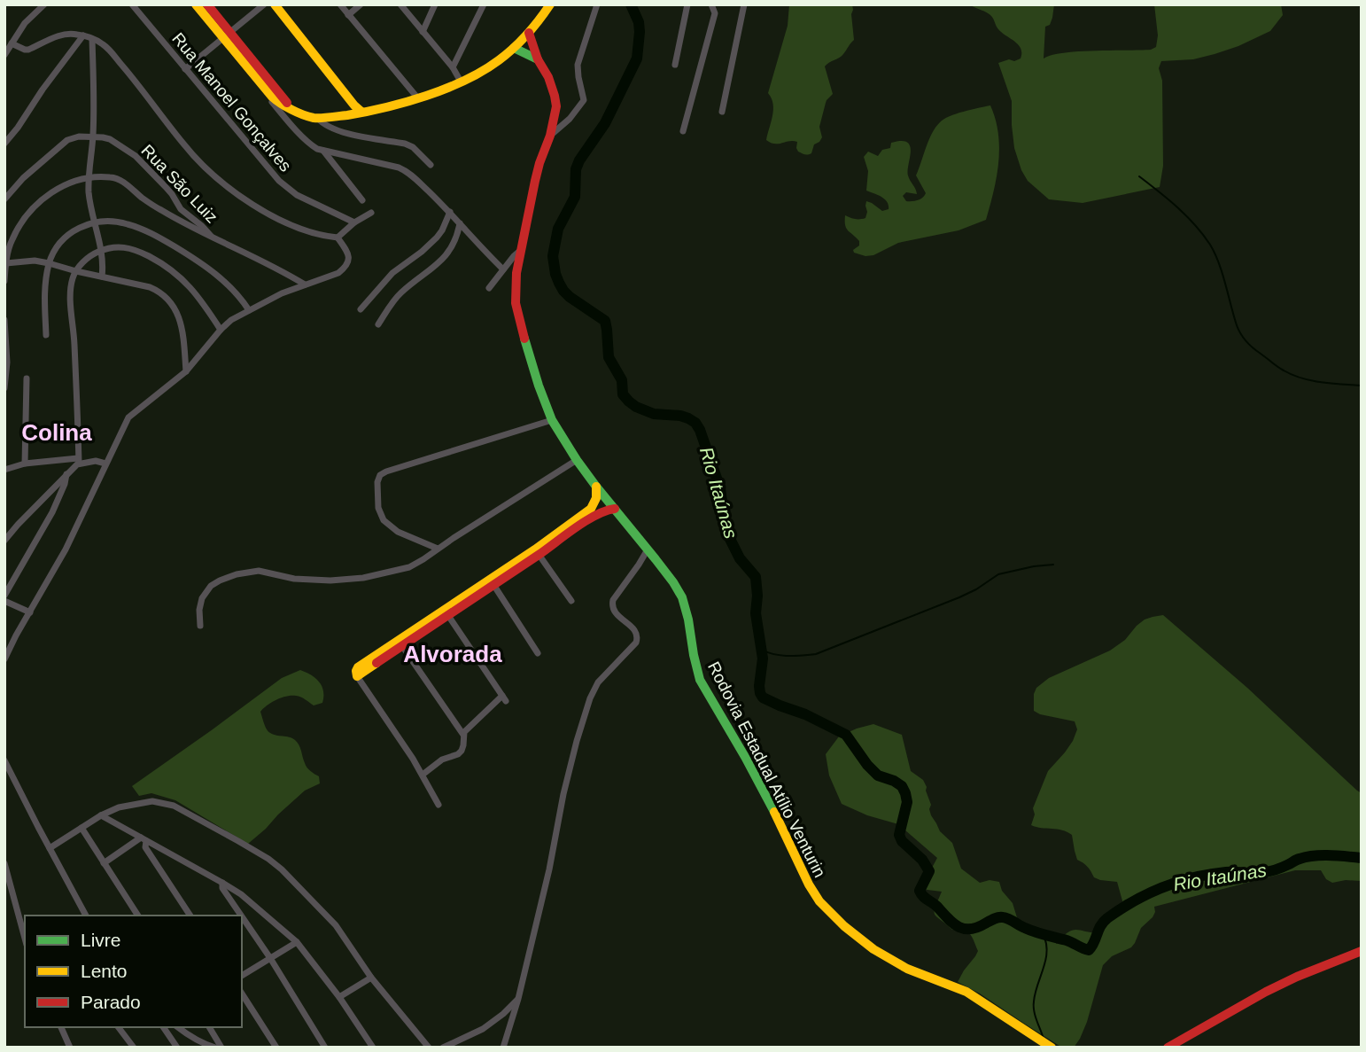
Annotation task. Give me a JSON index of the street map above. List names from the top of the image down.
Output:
{
  "streets": {
    "main road": ["Rodovia Estadual Atílio Venturin"],
    "street": ["Rua Manoel Gonçalves", "Rua São Luiz"]
  },
  "districts": ["Colina", "Alvorada"],
  "water": ["Rio Itaúnas"],
  "legend": ["Livre", "Lento", "Parado"]
}
